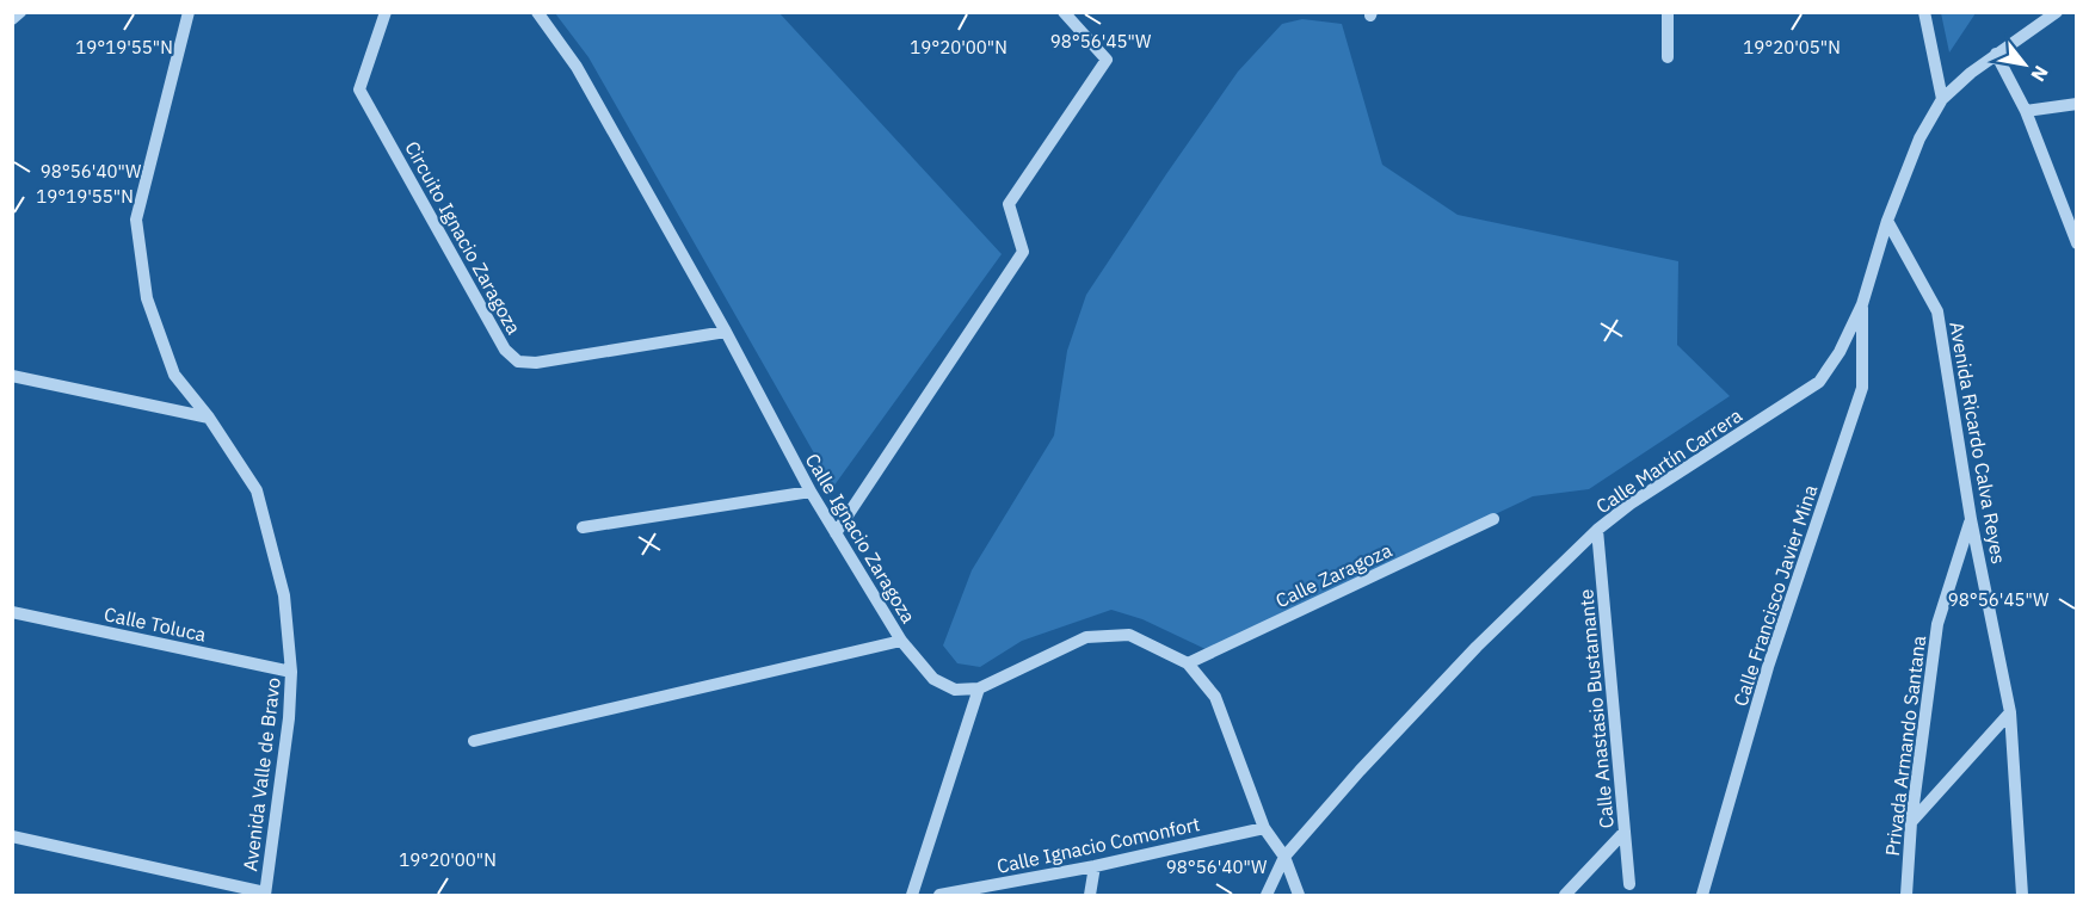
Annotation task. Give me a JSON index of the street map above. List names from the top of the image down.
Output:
{
  "streets": {
    "street": [
      "Circuito Ignacio Zaragoza",
      "Avenida Ricardo Calva Reyes",
      "Calle Martín Carrera",
      "Calle Ignacio Zaragoza",
      "Calle Zaragoza",
      "Calle Francisco Javier Mina",
      "Calle Toluca",
      "Calle Anastasio Bustamante",
      "Privada Armando Santana",
      "Avenida Valle de Bravo",
      "Calle Ignacio Comonfort"
    ]
  },
  "crossings": [
    ["Circuito Ignacio Zaragoza", "Calle Ignacio Zaragoza"],
    ["Avenida Ricardo Calva Reyes", "Calle Martín Carrera"],
    ["Avenida Ricardo Calva Reyes", "Privada Armando Santana"],
    ["Calle Martín Carrera", "Calle Francisco Javier Mina"],
    ["Calle Martín Carrera", "Calle Anastasio Bustamante"],
    ["Calle Toluca", "Avenida Valle de Bravo"]
  ],
  "north": "bottom right",
  "coordinates": [
    "98°56'45\"W",
    "19°19'55\"N",
    "19°20'05\"N",
    "19°20'00\"N",
    "98°56'40\"W"
  ]
}
